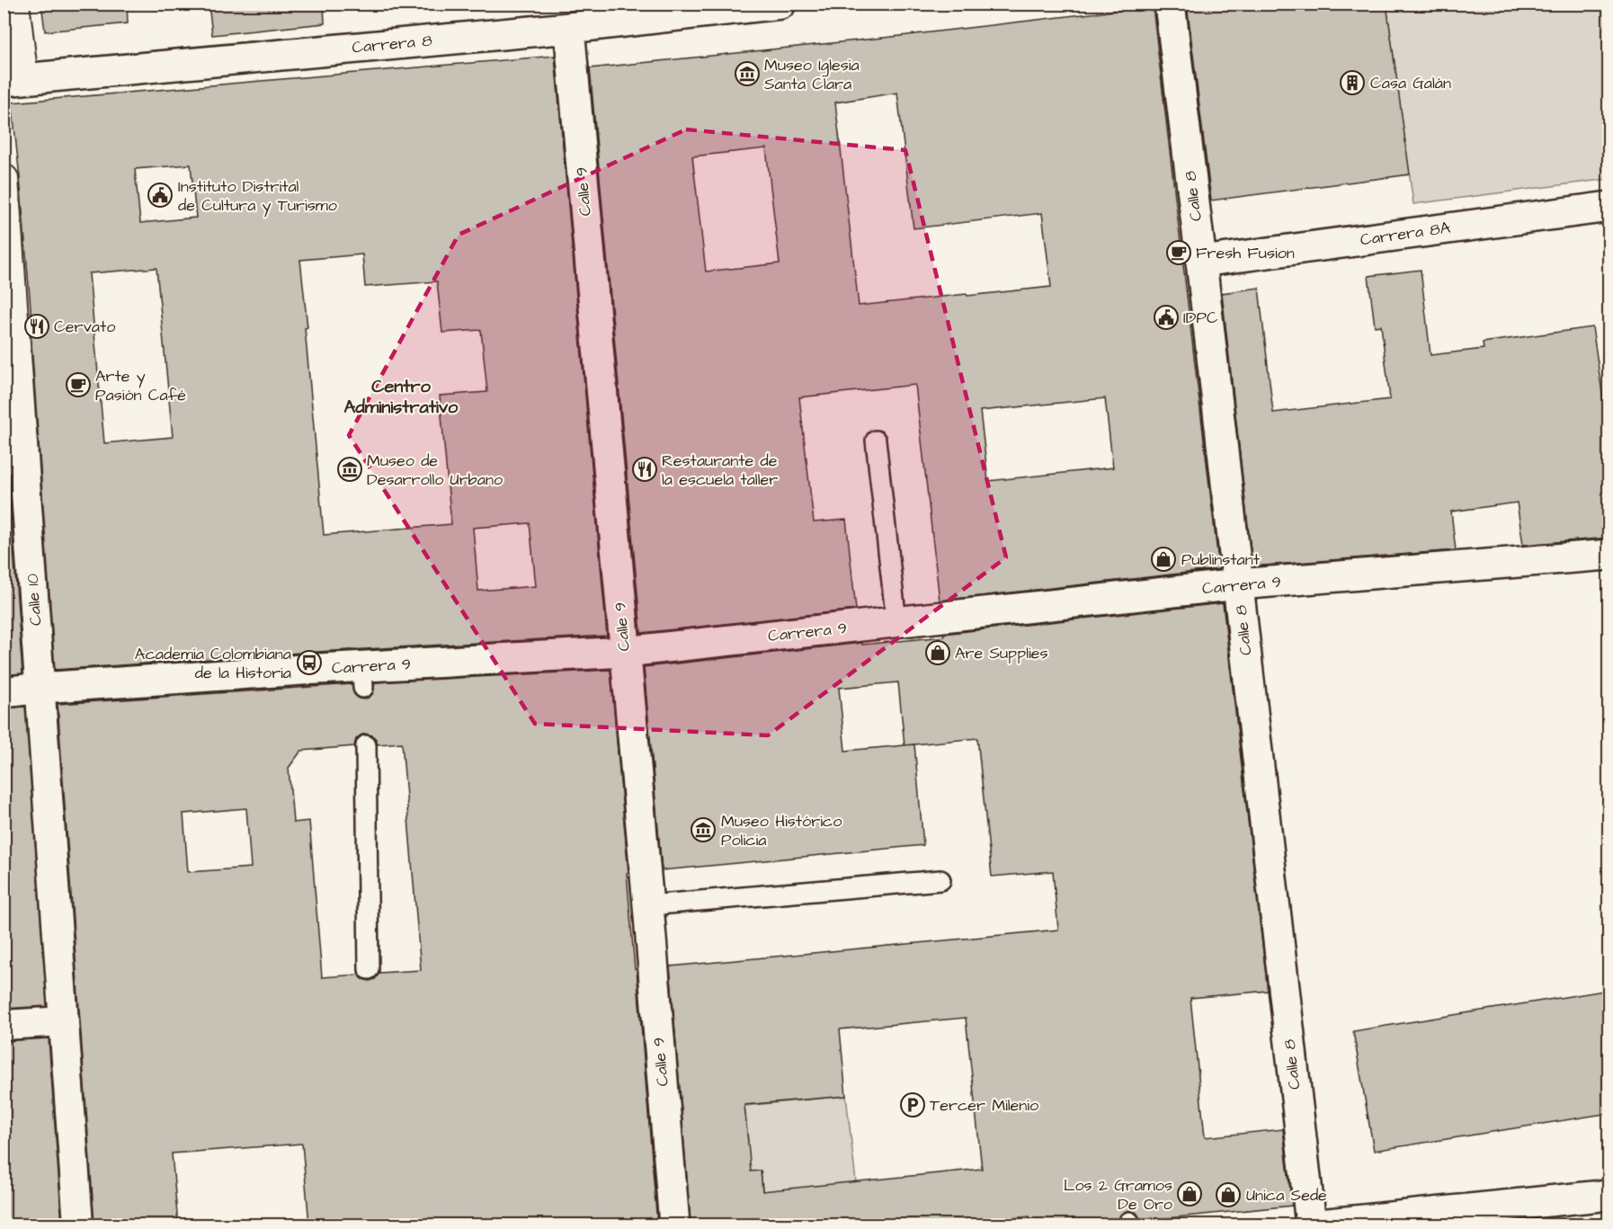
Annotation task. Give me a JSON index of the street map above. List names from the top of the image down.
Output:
{
  "streets": {
    "street": [
      "Carrera 8",
      "Calle 9",
      "Calle 8",
      "Carrera 8A",
      "Carrera 9",
      "Calle 10"
    ]
  },
  "crossings": [
    ["Carrera 8", "Calle 9"],
    ["Calle 9", "Carrera 9"],
    ["Calle 8", "Carrera 8A"],
    ["Calle 8", "Carrera 9"],
    ["Carrera 9", "Calle 10"]
  ],
  "districts": ["Centro Administrativo"],
  "places": {
    "museum": ["Museo Iglesia Santa Clara", "Museo de Desarrollo Urbano", "Museo Histórico Policia"],
    "building": ["Casa Galán"],
    "public building": ["Instituto Distrital de Cultura y Turismo", "IDPC"],
    "cafe": ["Fresh Fusion", "Arte y Pasión Café"],
    "restaurant": ["Cervato", "Restaurante de la escuela taller"],
    "shop": [
      "Publinstant",
      "Are Supplies",
      "Los 2 Gramos De Oro",
      "Unica Sede"
    ],
    "bus stop": ["Academia Colombiana de la Historia"],
    "parking": ["Tercer Milenio"]
  }
}
